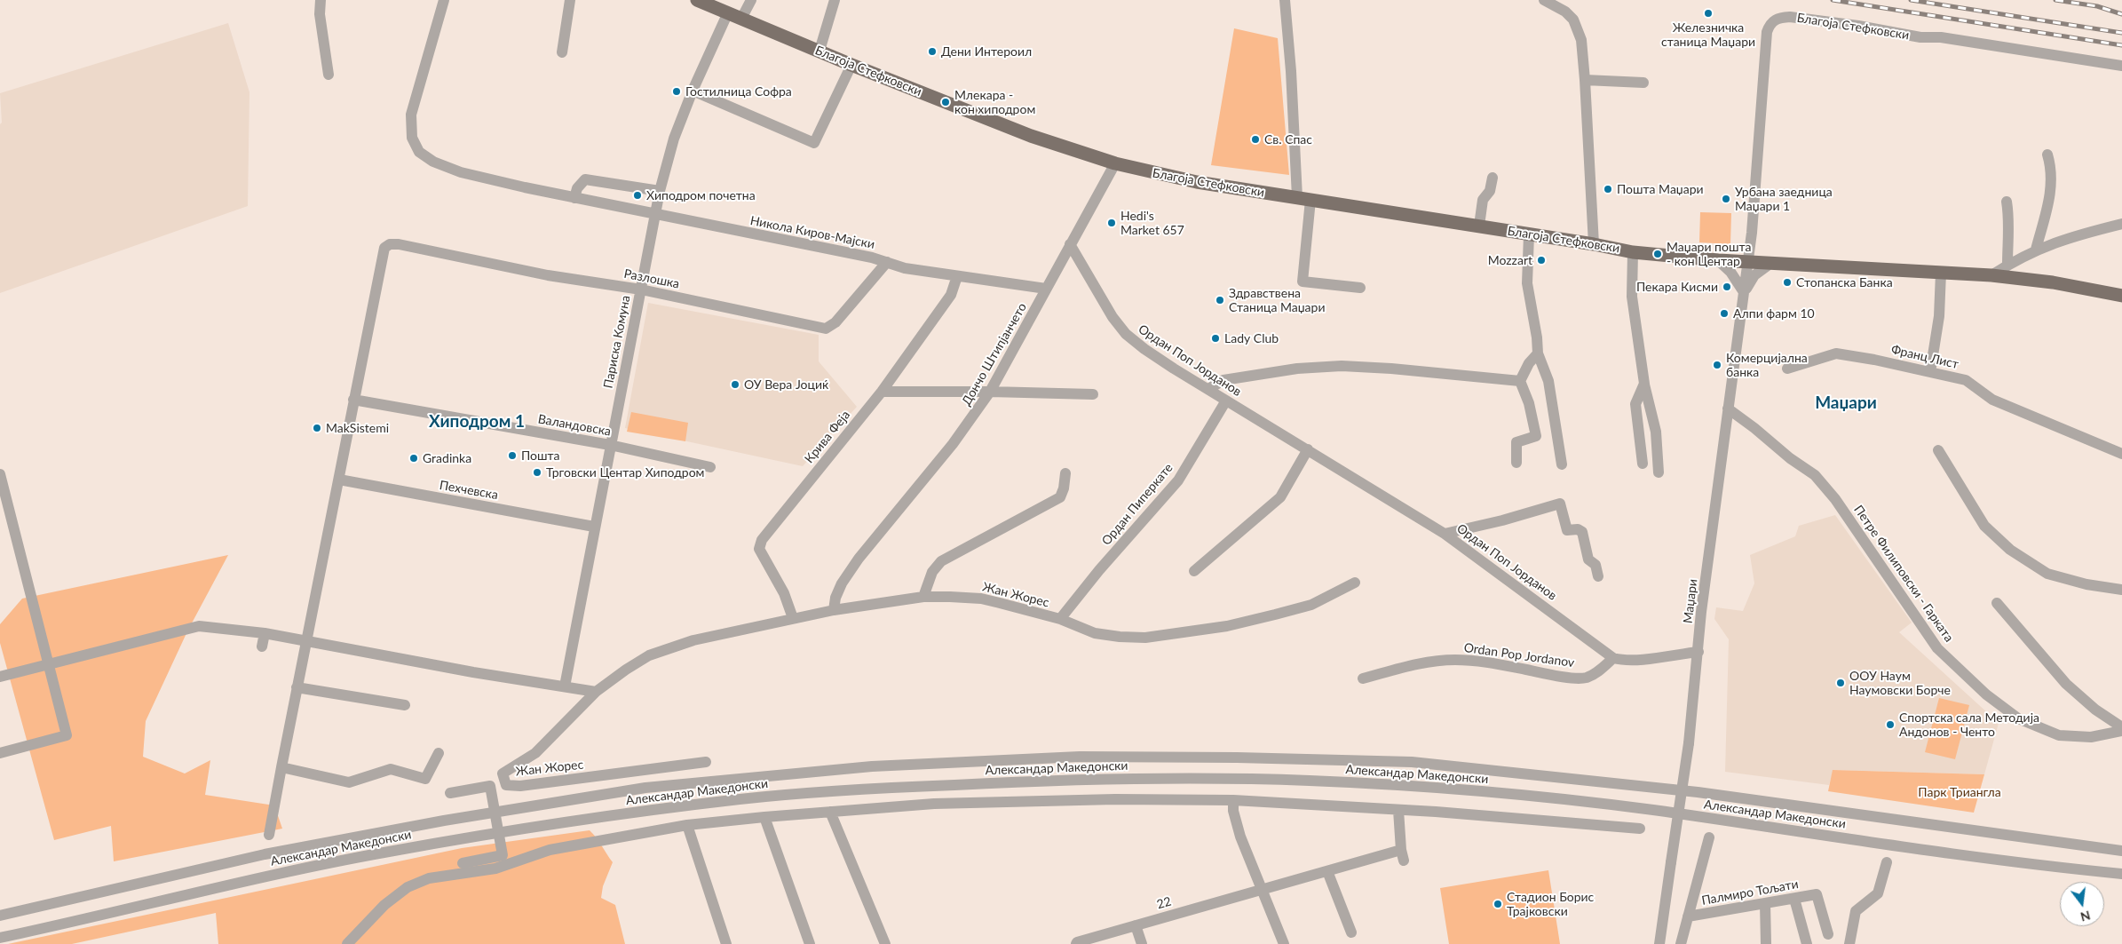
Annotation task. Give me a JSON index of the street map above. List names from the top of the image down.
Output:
{
  "streets": {
    "main road": ["Благоја Стефковски"],
    "street": [
      "Никола Киров-Мајски",
      "Разлошка",
      "Париска Комуна",
      "Дончо Штипјанчето",
      "Франц Лист",
      "Ордан Поп Јорданов",
      "Валандовска",
      "Крива Феја",
      "Пехчевска",
      "Ордан Пиперкате",
      "Петре Филиповски - Гарката",
      "Жан Жорес",
      "Маџари",
      "Ordan Pop Jordanov",
      "Александар Македонски",
      "Палмиро Тољати",
      "22"
    ]
  },
  "crossings": [
    ["Благоја Стефковски", "Париска Комуна"],
    ["Благоја Стефковски", "Дончо Штипјанчето"],
    ["Благоја Стефковски", "Маџари"],
    ["Никола Киров-Мајски", "Разлошка"],
    ["Никола Киров-Мајски", "Париска Комуна"],
    ["Никола Киров-Мајски", "Дончо Штипјанчето"],
    ["Никола Киров-Мајски", "Крива Феја"],
    ["Разлошка", "Париска Комуна"],
    ["Разлошка", "Валандовска"],
    ["Париска Комуна", "Валандовска"],
    ["Париска Комуна", "Пехчевска"],
    ["Дончо Штипјанчето", "Ордан Поп Јорданов"],
    ["Дончо Штипјанчето", "Жан Жорес"],
    ["Ордан Поп Јорданов", "Ордан Пиперкате"],
    ["Ордан Поп Јорданов", "Ordan Pop Jordanov"],
    ["Крива Феја", "Жан Жорес"],
    ["Ордан Пиперкате", "Жан Жорес"],
    ["Петре Филиповски - Гарката", "Маџари"]
  ],
  "districts": ["Маџари", "Хиподром 1"],
  "parks": ["Парк Триангла"],
  "places": [
    "Железничка станица Маџари",
    "Дени Интероил",
    "Гостилница Софра",
    "Млекара - кон хиподром",
    "Св. Спас",
    "Пошта Маџари",
    "Хиподром почетна",
    "Урбана заедница Маџари 1",
    "Hedi's Market 657",
    "Маџари пошта - кон Центар",
    "Mozzart",
    "Стопанска Банка",
    "Пекара Кисми",
    "Здравствена Станица Маџари",
    "Алпи фарм 10",
    "Lady Club",
    "Комерцијална банка",
    "ОУ Вера Јоциќ",
    "MakSistemi",
    "Пошта",
    "Gradinka",
    "Трговски Центар Хиподром",
    "ООУ Наум Наумовски Борче",
    "Спортска сала Методија Андонов - Ченто",
    "Стадион Борис Трајковски"
  ],
  "north": "bottom"
}
